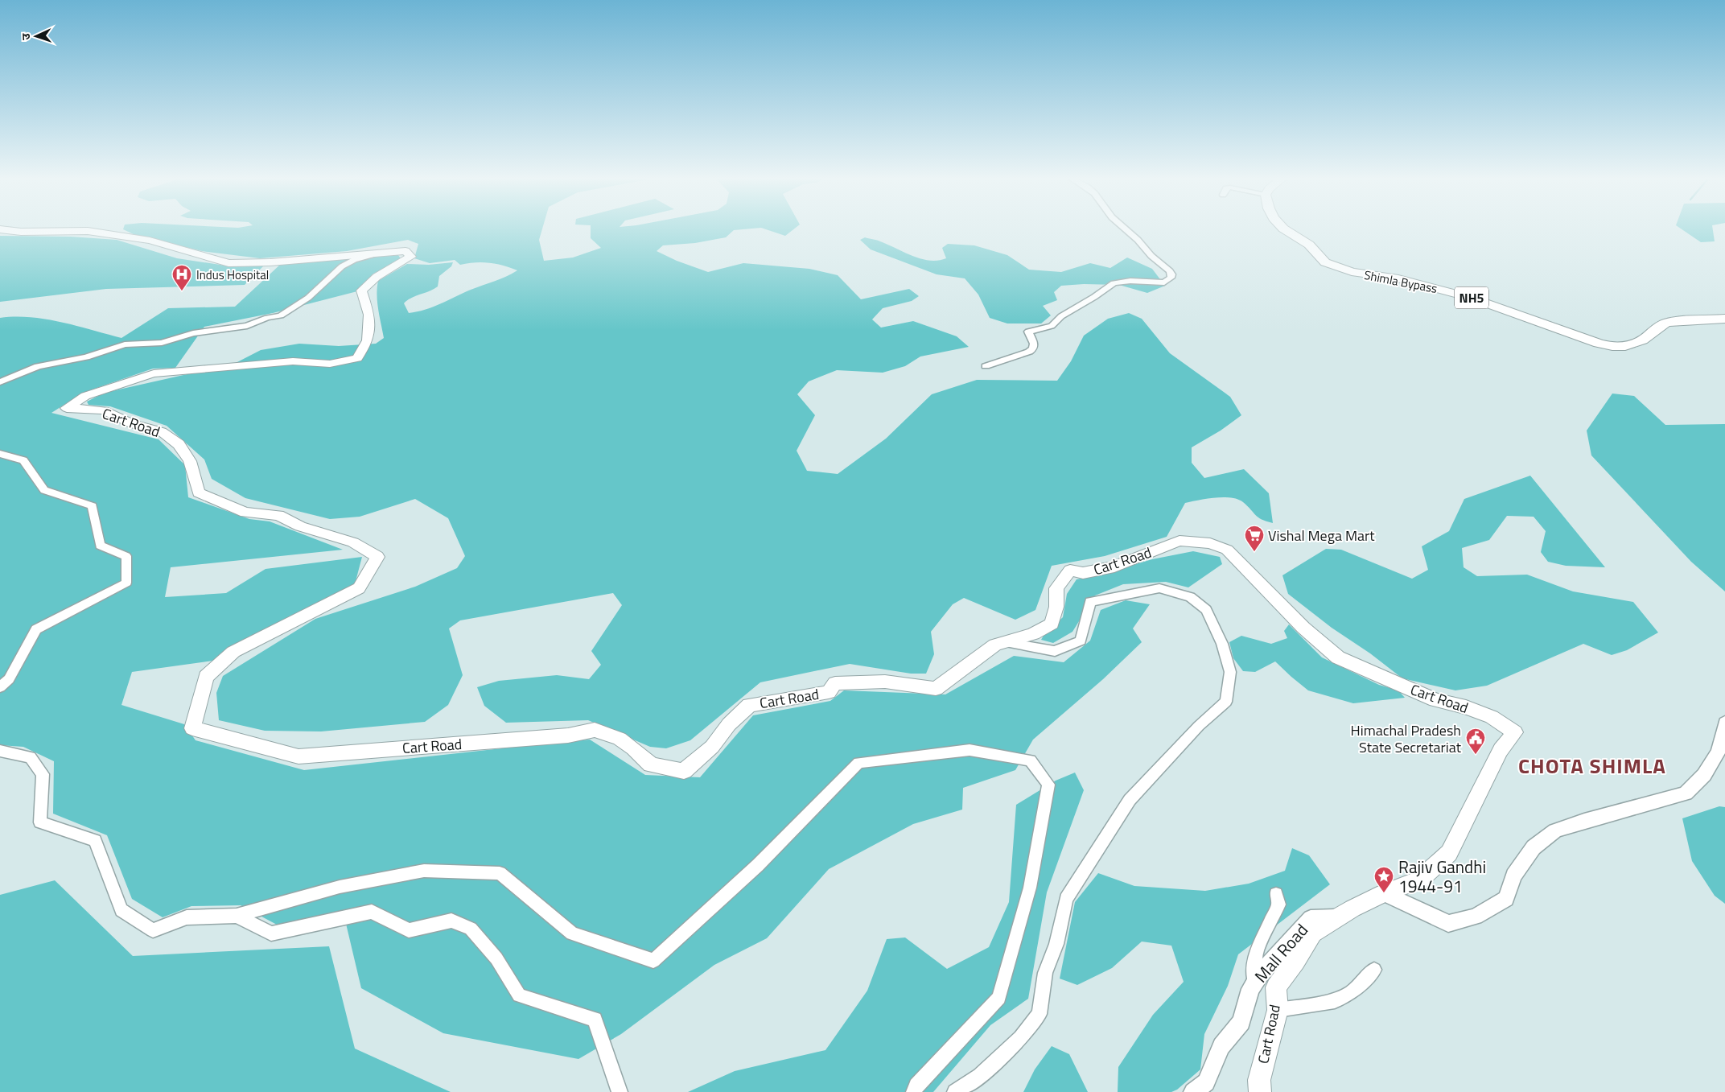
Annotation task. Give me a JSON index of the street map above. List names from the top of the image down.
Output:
{
  "streets": {
    "highway": ["Shimla Bypass", "NH5"],
    "main road": ["Cart Road"],
    "street": ["Mall Road"]
  },
  "crossings": [
    ["Cart Road", "Mall Road"]
  ],
  "districts": ["CHOTA SHIMLA"],
  "places": {
    "hospital": ["Indus Hospital"],
    "supermarket": ["Vishal Mega Mart"],
    "public building": ["Himachal Pradesh State Secretariat"],
    "place": ["Rajiv Gandhi 1944-91"]
  },
  "north": "left"
}
